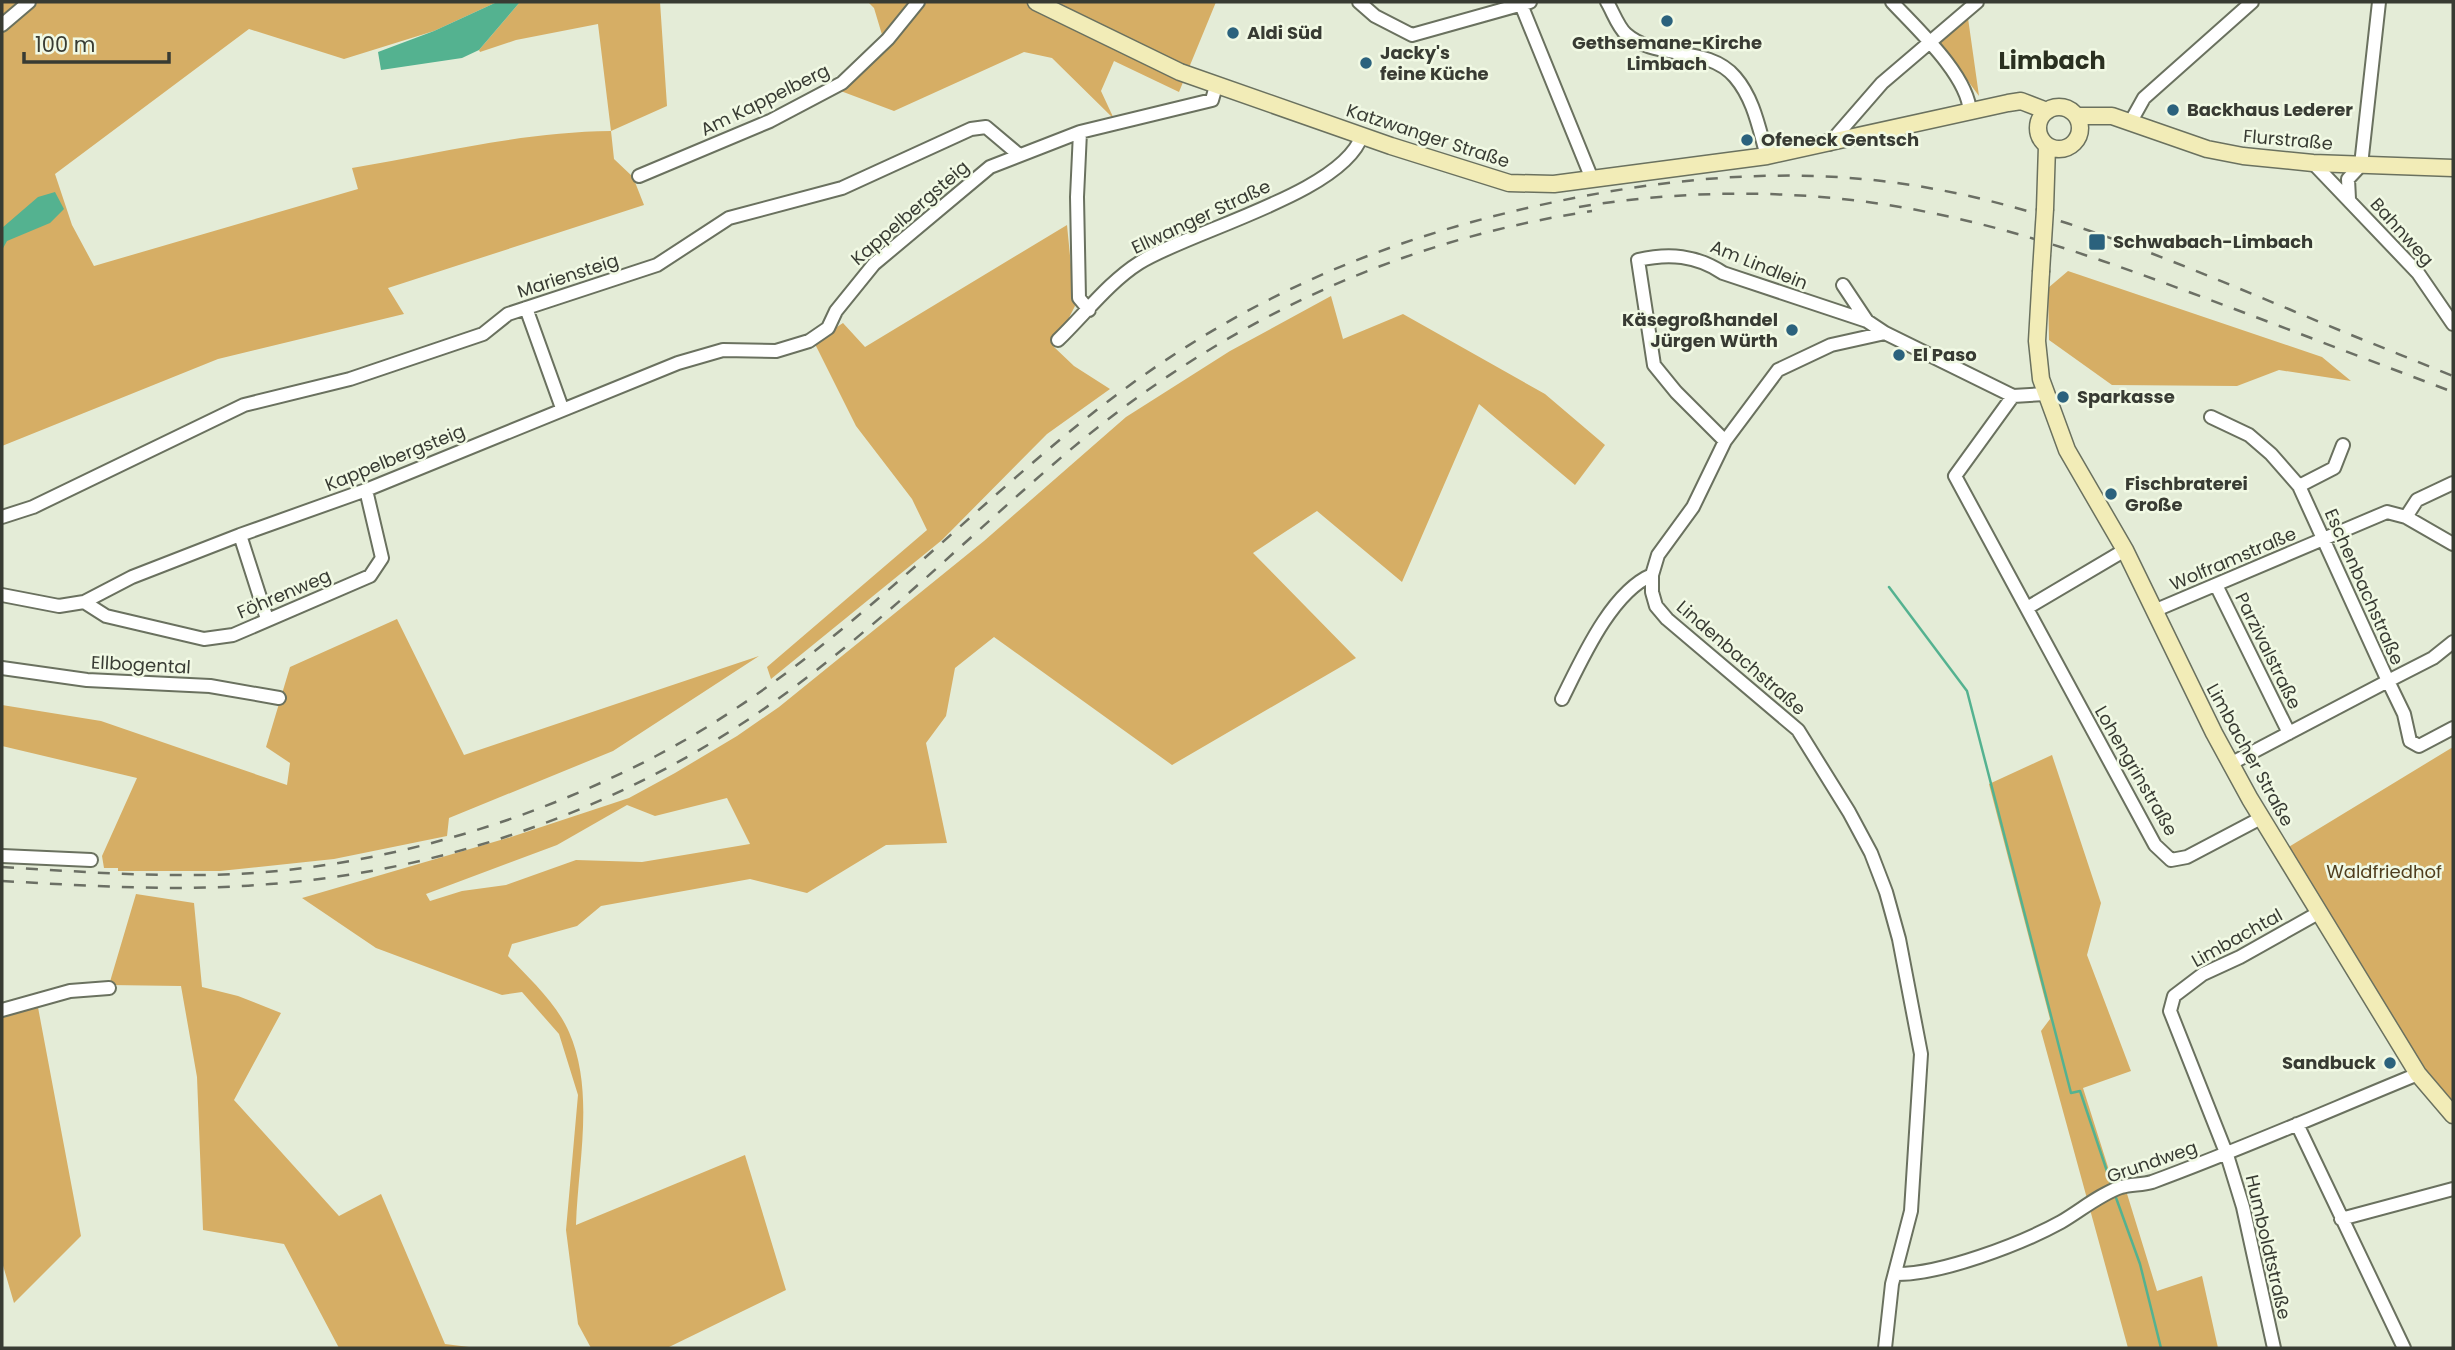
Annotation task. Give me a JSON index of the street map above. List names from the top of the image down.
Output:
{
  "streets": {
    "main road": ["Katzwanger Straße", "Flurstraße", "Limbacher Straße"],
    "street": [
      "Am Kappelberg",
      "Kappelbergsteig",
      "Ellwanger Straße",
      "Bahnweg",
      "Am Lindlein",
      "Mariensteig",
      "Wolframstraße",
      "Eschenbachstraße",
      "Föhrenweg",
      "Parzivalstraße",
      "Lindenbachstraße",
      "Ellbogental",
      "Lohengrinstraße",
      "Limbachtal",
      "Grundweg",
      "Humboldtstraße"
    ]
  },
  "crossings": [
    ["Katzwanger Straße", "Kappelbergsteig"],
    ["Katzwanger Straße", "Ellwanger Straße"],
    ["Katzwanger Straße", "Limbacher Straße"],
    ["Flurstraße", "Bahnweg"],
    ["Kappelbergsteig", "Mariensteig"],
    ["Kappelbergsteig", "Föhrenweg"],
    ["Wolframstraße", "Eschenbachstraße"],
    ["Wolframstraße", "Parzivalstraße"],
    ["Wolframstraße", "Limbacher Straße"],
    ["Eschenbachstraße", "Parzivalstraße"],
    ["Eschenbachstraße", "Limbacher Straße"],
    ["Lindenbachstraße", "Grundweg"],
    ["Limbacher Straße", "Lohengrinstraße"],
    ["Limbacher Straße", "Limbachtal"],
    ["Limbacher Straße", "Grundweg"],
    ["Limbachtal", "Grundweg"],
    ["Limbachtal", "Humboldtstraße"],
    ["Grundweg", "Humboldtstraße"]
  ],
  "districts": ["Limbach"],
  "parks": ["Waldfriedhof"],
  "places": {
    "other": [
      "Gethsemane-Kirche Limbach",
      "Aldi Süd",
      "Jacky's feine Küche",
      "Backhaus Lederer",
      "Ofeneck Gentsch",
      "Käsegroßhandel Jürgen Würth",
      "El Paso",
      "Sparkasse",
      "Fischbraterei Große",
      "Sandbuck"
    ],
    "transit": ["Schwabach-Limbach"]
  },
  "scale_bar": "100 m"
}
